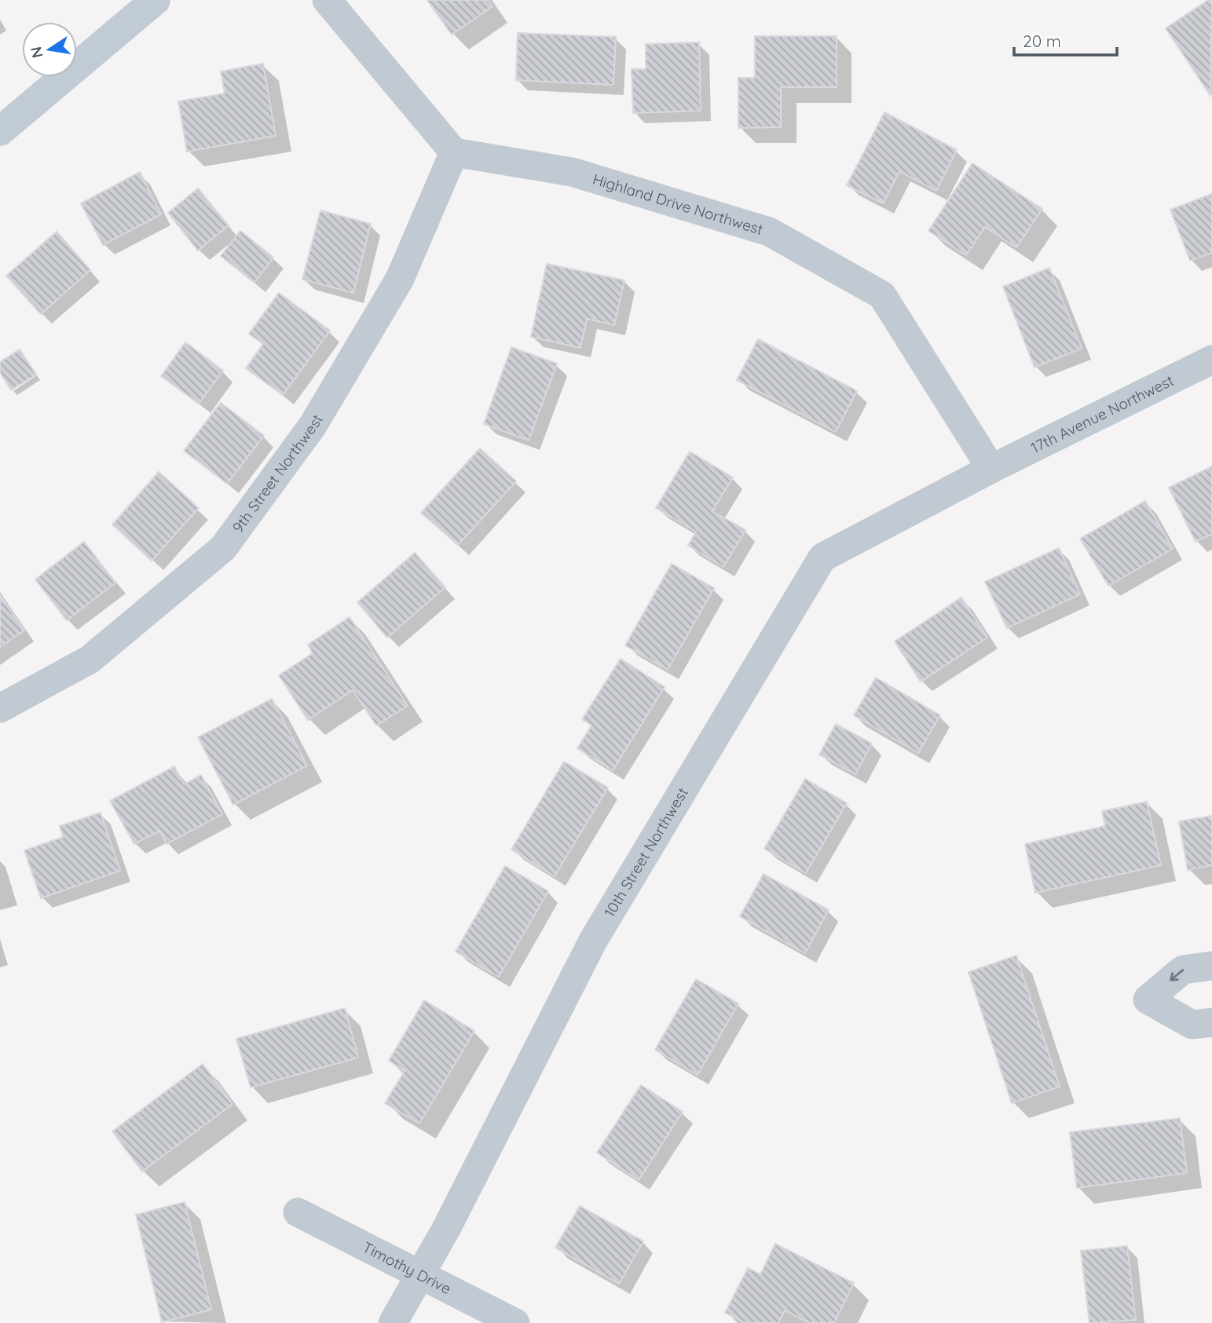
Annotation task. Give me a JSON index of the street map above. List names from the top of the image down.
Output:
{
  "streets": {
    "street": [
      "Highland Drive Northwest",
      "17th Avenue Northwest",
      "9th Street Northwest",
      "10th Street Northwest",
      "Timothy Drive"
    ]
  },
  "crossings": [
    ["Highland Drive Northwest", "17th Avenue Northwest"],
    ["Highland Drive Northwest", "9th Street Northwest"],
    ["Highland Drive Northwest", "10th Street Northwest"],
    ["17th Avenue Northwest", "10th Street Northwest"],
    ["10th Street Northwest", "Timothy Drive"]
  ],
  "scale_bar": "20 m",
  "north": "left"
}
